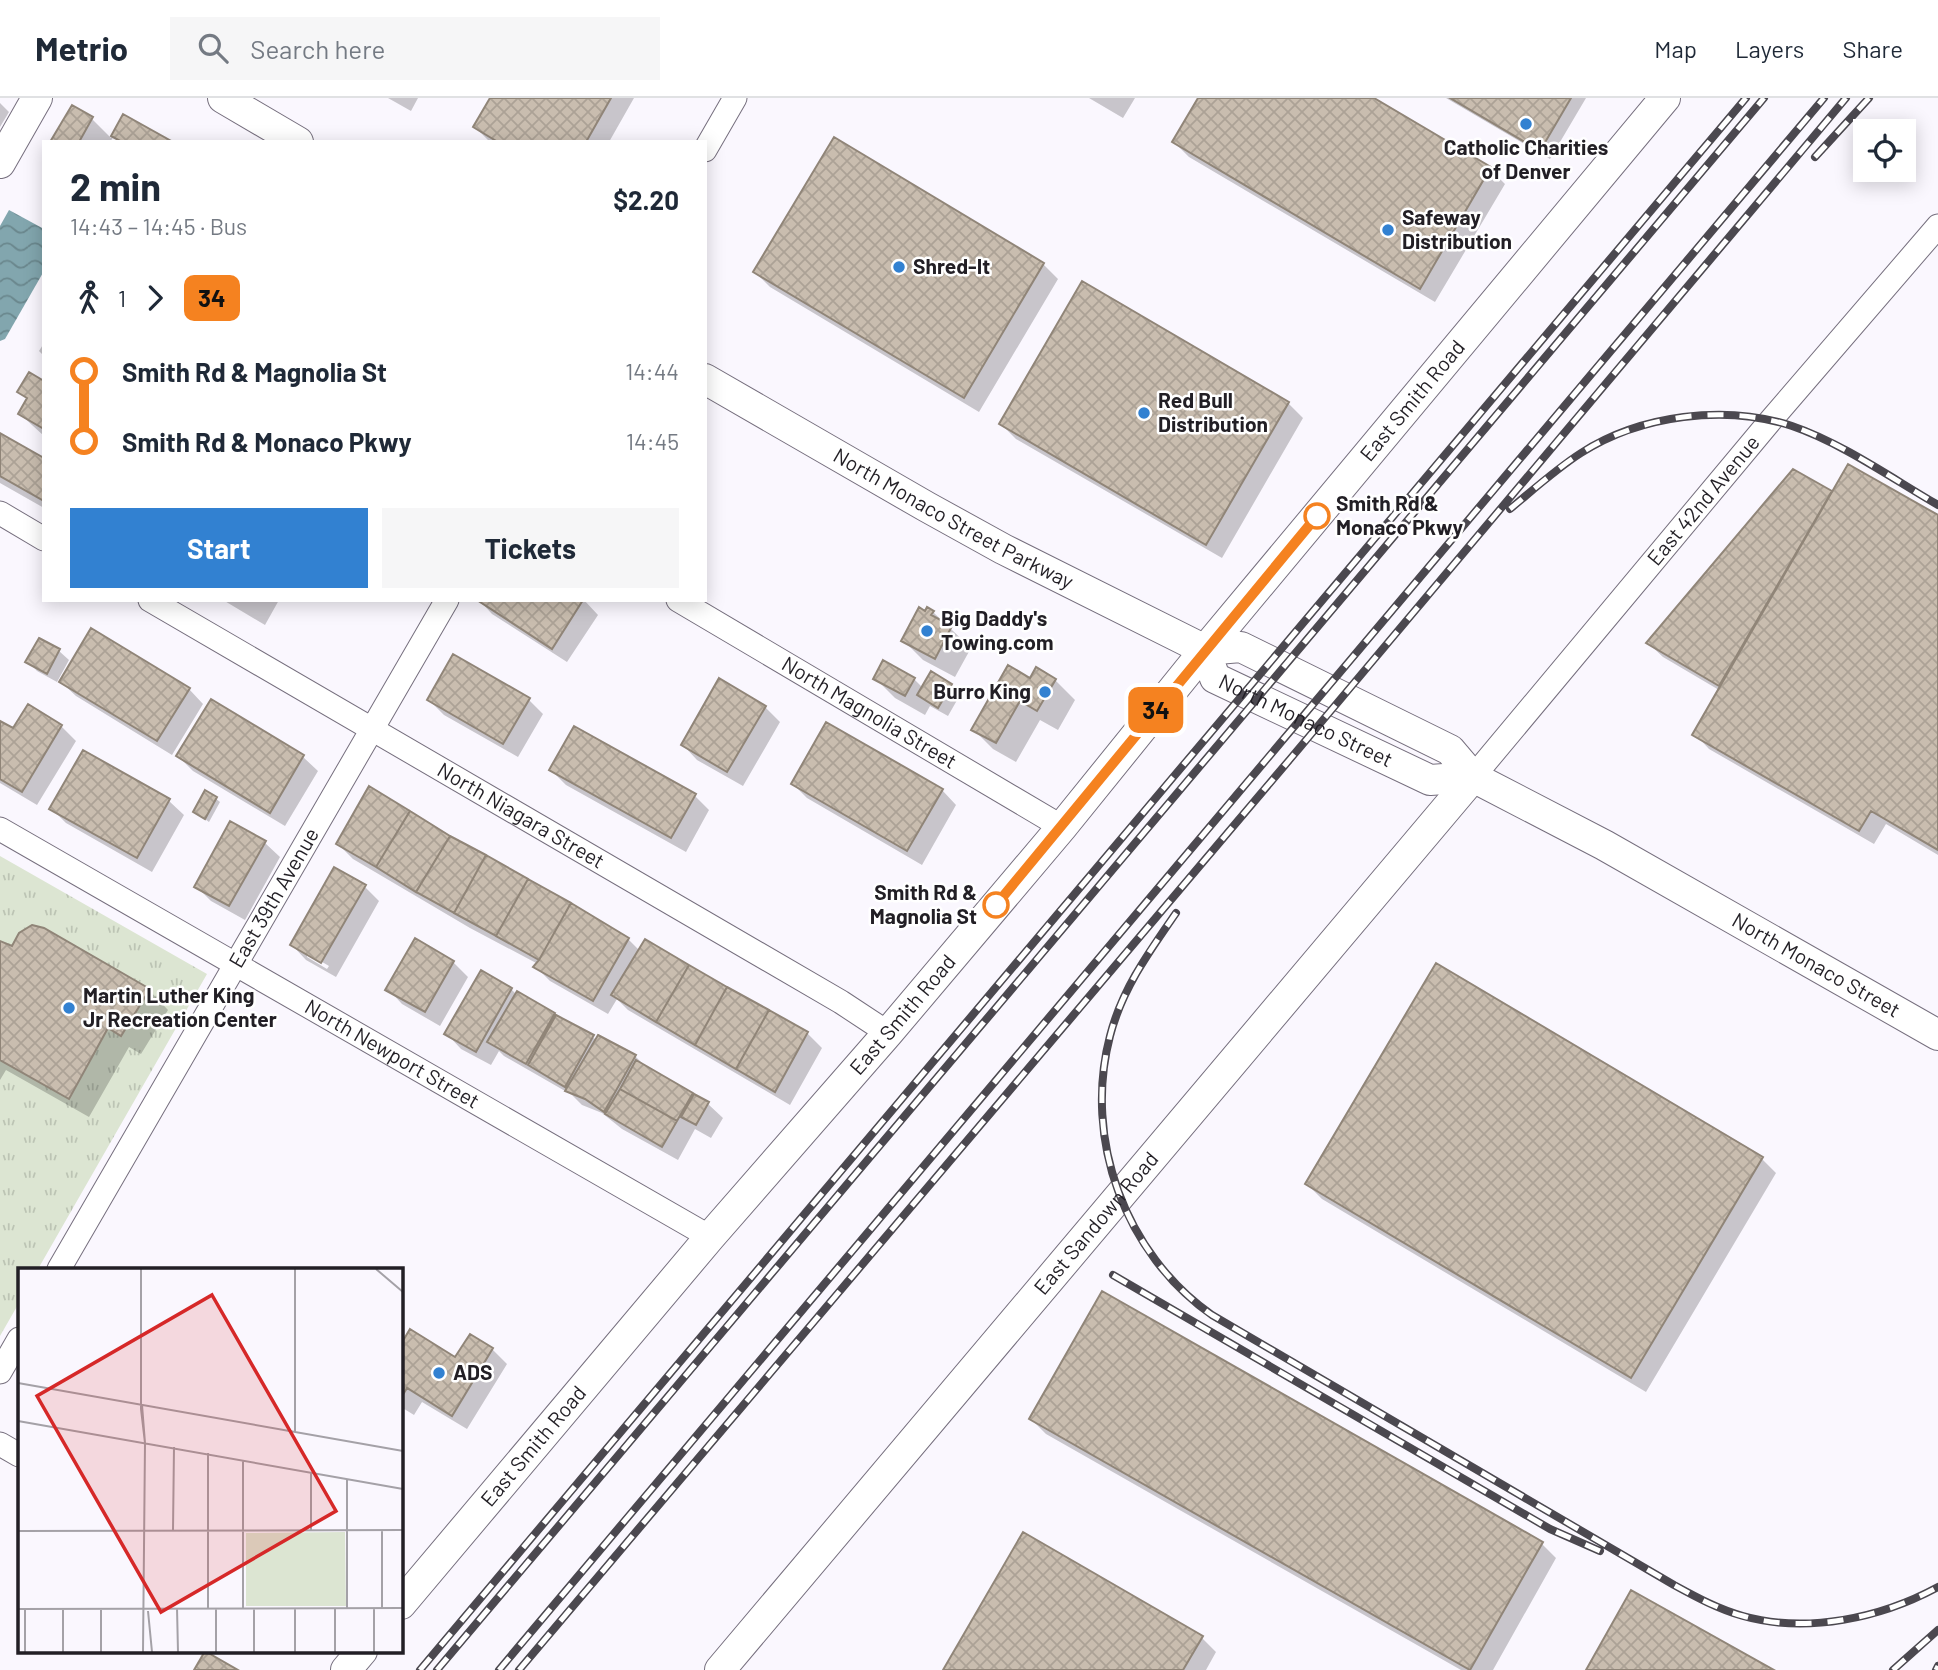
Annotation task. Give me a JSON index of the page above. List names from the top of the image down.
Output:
{
  "streets": {
    "street": [
      "East Smith Road",
      "East 42nd Avenue",
      "North Monaco Street Parkway",
      "North Magnolia Street",
      "North Monaco Street",
      "North Niagara Street",
      "East 39th Avenue",
      "North Newport Street",
      "East Sandown Road"
    ]
  },
  "crossings": [
    ["East Smith Road", "North Monaco Street Parkway"],
    ["East Smith Road", "North Magnolia Street"],
    ["East Smith Road", "North Monaco Street"],
    ["East Smith Road", "North Niagara Street"],
    ["East Smith Road", "North Newport Street"],
    ["East 42nd Avenue", "North Monaco Street"],
    ["East 42nd Avenue", "East Sandown Road"],
    ["North Monaco Street Parkway", "North Monaco Street"],
    ["North Monaco Street", "East Sandown Road"],
    ["North Niagara Street", "East 39th Avenue"],
    ["East 39th Avenue", "North Newport Street"]
  ],
  "places": [
    "Catholic Charities of Denver",
    "Safeway Distribution",
    "Shred-It",
    "Red Bull Distribution",
    "Smith Rd & Monaco Pkwy",
    "Big Daddy's Towing.com",
    "Burro King",
    "Smith Rd & Magnolia St",
    "Martin Luther King Jr Recreation Center",
    "ADS"
  ],
  "lines": ["bus line 34"],
  "page": {
    "header": "Metrio",
    "search": "Search here",
    "nav": ["Map", "Layers", "Share"],
    "on_map": "34",
    "heading": ["2 min", "14:43 – 14:45 · Bus", "$2.20"],
    "legs": ["1", "34"],
    "list": [
      {
        "name": "Smith Rd & Magnolia St",
        "value": "14:44"
      },
      {
        "name": "Smith Rd & Monaco Pkwy",
        "value": "14:45"
      }
    ],
    "buttons": ["Start", "Tickets"]
  }
}
